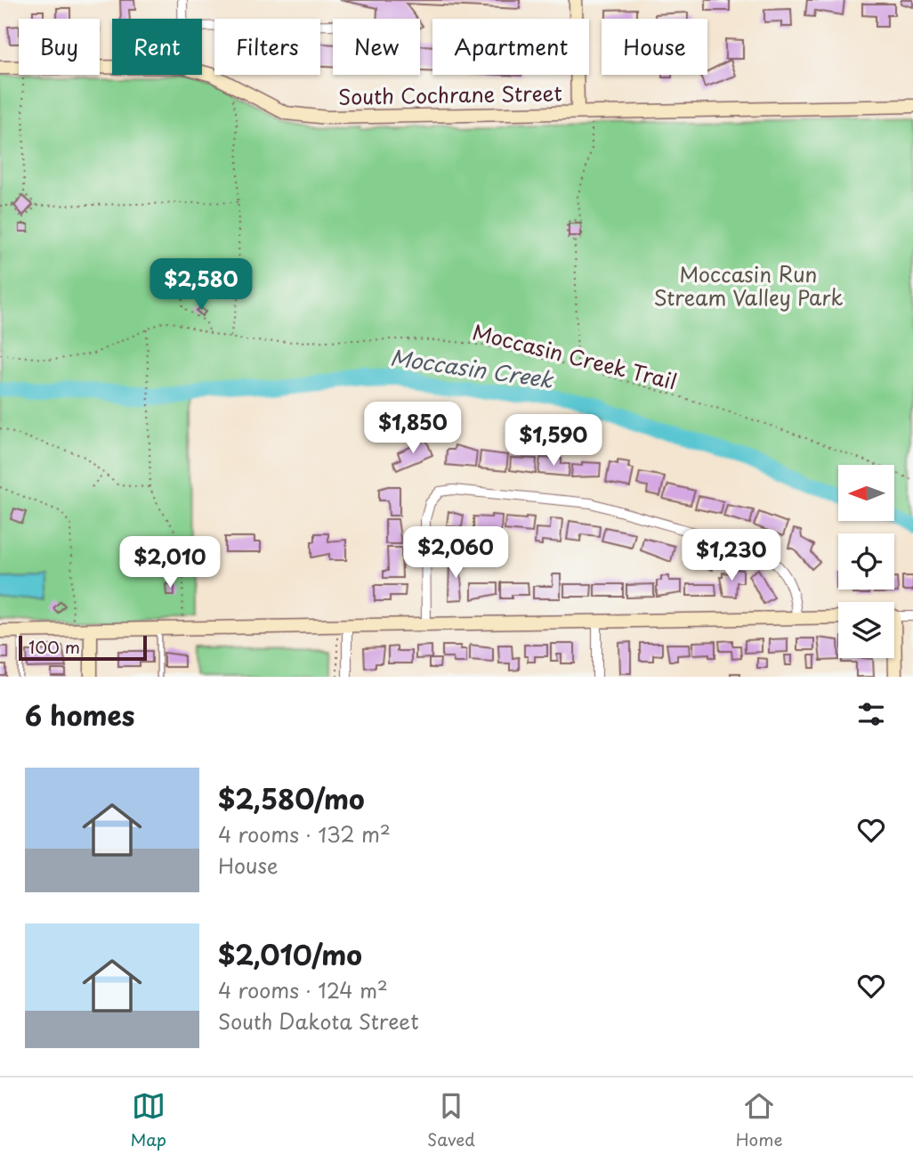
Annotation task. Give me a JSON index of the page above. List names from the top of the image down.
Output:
{
  "streets": {
    "street": ["South Cochrane Street"],
    "path": ["Moccasin Creek Trail"]
  },
  "water": ["Moccasin Creek"],
  "parks": ["Moccasin Run Stream Valley Park"],
  "scale_bar": "100 m",
  "north": "left",
  "page": {
    "chip": [
      "Buy",
      "Rent",
      "Filters",
      "New",
      "Apartment",
      "House"
    ],
    "price": [
      "$2,580",
      "$1,850",
      "$1,590",
      "$2,060",
      "$1,230",
      "$2,010"
    ],
    "scale": "100 m",
    "heading": "6 homes",
    "list": [
      {
        "name": "$2,580/mo",
        "note": "4 rooms · 132 m² · House"
      },
      {
        "name": "$2,010/mo",
        "note": "4 rooms · 124 m² · South Dakota Street"
      }
    ],
    "tabs": ["Map", "Saved", "Home"]
  }
}
